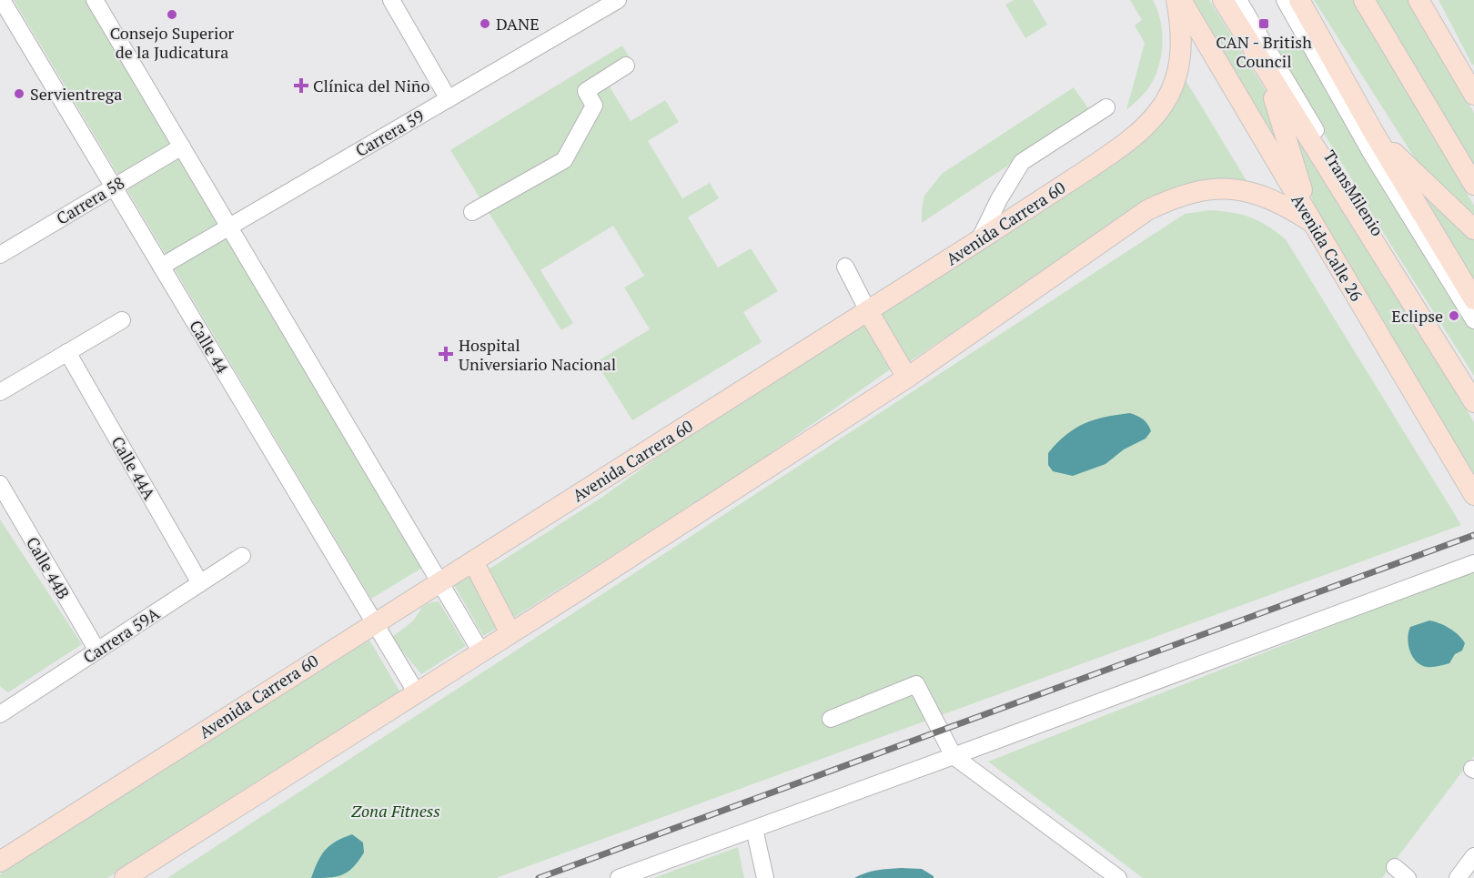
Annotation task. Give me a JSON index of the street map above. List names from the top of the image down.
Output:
{
  "streets": {
    "main road": ["Avenida Carrera 60", "Avenida Calle 26"],
    "street": [
      "Carrera 59",
      "TransMilenio",
      "Carrera 58",
      "Calle 44",
      "Calle 44A",
      "Calle 44B",
      "Carrera 59A"
    ]
  },
  "crossings": [
    ["Carrera 59", "Calle 44"],
    ["Carrera 58", "Calle 44"],
    ["Avenida Carrera 60", "Calle 44"],
    ["Calle 44A", "Carrera 59A"],
    ["Calle 44B", "Carrera 59A"]
  ],
  "parks": ["Zona Fitness"],
  "places": {
    "other": [
      "Consejo Superior de la Judicatura",
      "DANE",
      "Servientrega",
      "Eclipse"
    ],
    "transit": ["CAN - British Council"],
    "health": ["Clínica del Niño", "Hospital Universiario Nacional"]
  }
}
